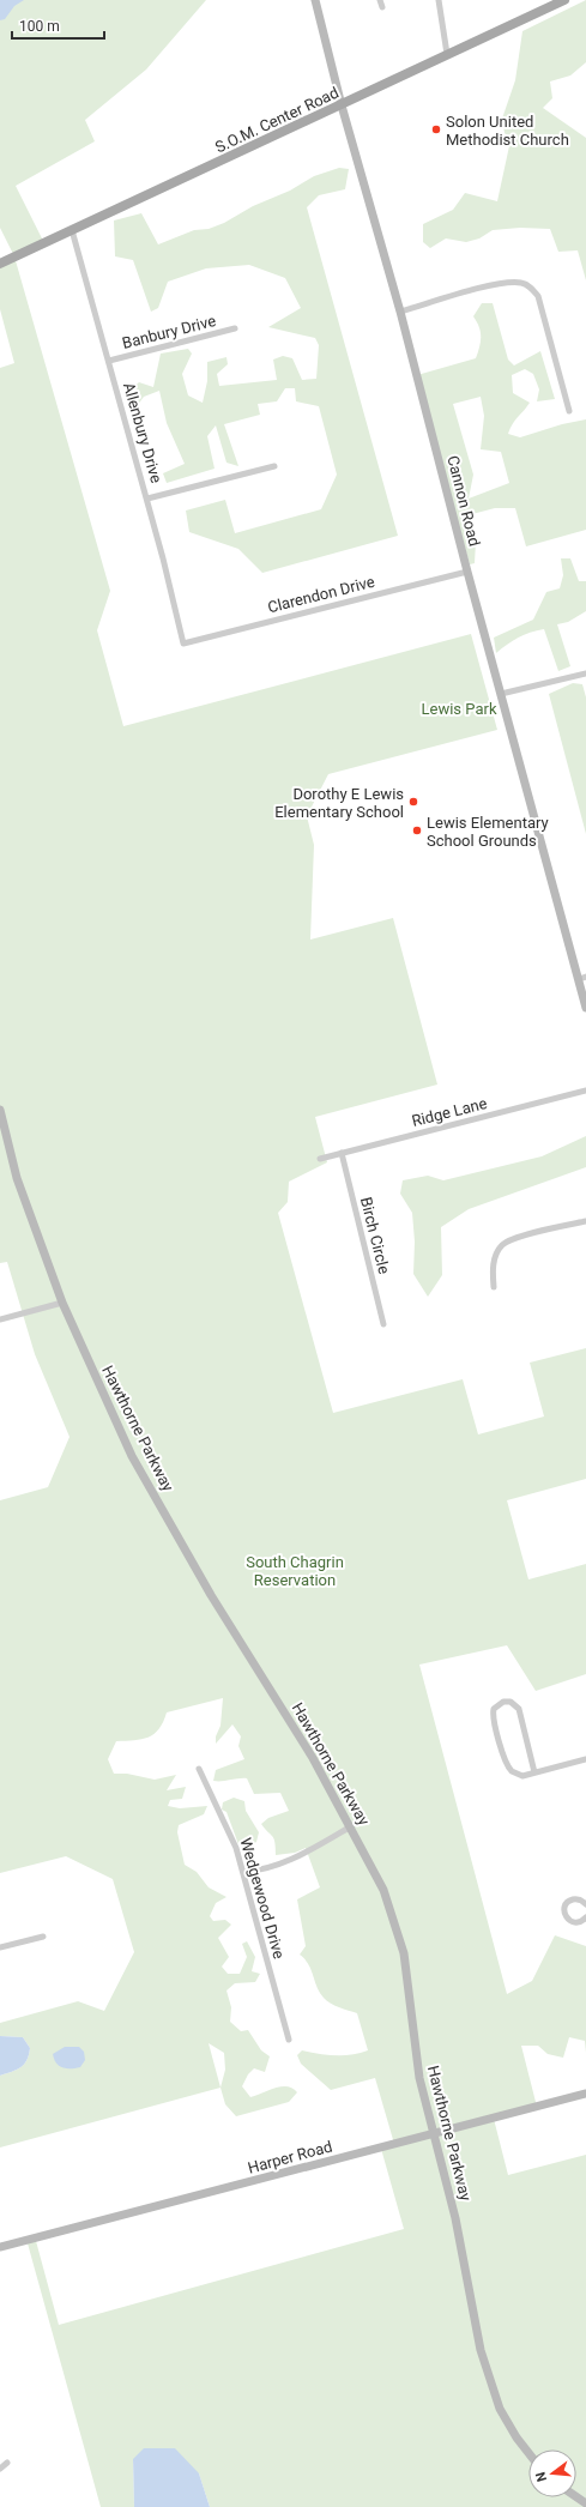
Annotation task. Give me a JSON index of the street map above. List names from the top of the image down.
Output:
{
  "streets": {
    "main road": ["S.O.M. Center Road"],
    "street": [
      "Banbury Drive",
      "Allenbury Drive",
      "Cannon Road",
      "Clarendon Drive",
      "Ridge Lane",
      "Birch Circle",
      "Hawthorne Parkway",
      "Wedgewood Drive",
      "Harper Road"
    ]
  },
  "crossings": [
    ["S.O.M. Center Road", "Allenbury Drive"],
    ["S.O.M. Center Road", "Cannon Road"],
    ["Banbury Drive", "Allenbury Drive"],
    ["Allenbury Drive", "Clarendon Drive"],
    ["Cannon Road", "Clarendon Drive"],
    ["Ridge Lane", "Birch Circle"],
    ["Hawthorne Parkway", "Harper Road"]
  ],
  "parks": ["Lewis Park", "South Chagrin Reservation"],
  "places": ["Solon United Methodist Church", "Dorothy E Lewis Elementary School", "Lewis Elementary School Grounds"],
  "scale_bar": "100 m",
  "north": "left"
}
